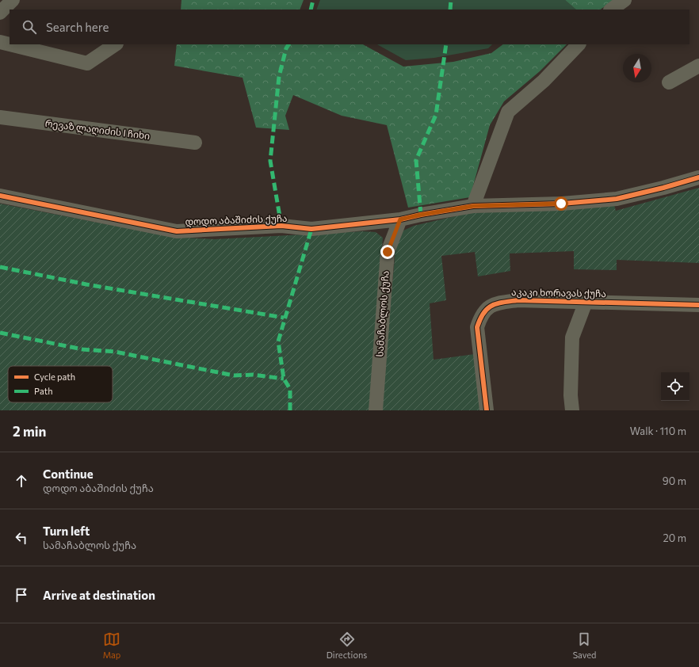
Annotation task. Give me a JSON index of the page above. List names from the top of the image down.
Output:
{
  "streets": {
    "street": [
      "რევაზ ლაღიძის I ჩიხი",
      "დოდო აბაშიძის ქუჩა",
      "აკაკი ხორავას ქუჩა",
      "სამაჩაბლოს ქუჩა"
    ]
  },
  "crossings": [
    ["დოდო აბაშიძის ქუჩა", "სამაჩაბლოს ქუჩა"]
  ],
  "legend": ["Cycle path", "Path"],
  "north": "bottom",
  "page": {
    "search": "Search here",
    "heading": ["2 min", "Walk · 110 m"],
    "list": [
      ["Continue", "დოდო აბაშიძის ქუჩა", "90 m"],
      ["Turn left", "სამაჩაბლოს ქუჩა", "20 m"],
      "Arrive at destination"
    ],
    "nav": ["Map", "Directions", "Saved"]
  }
}
